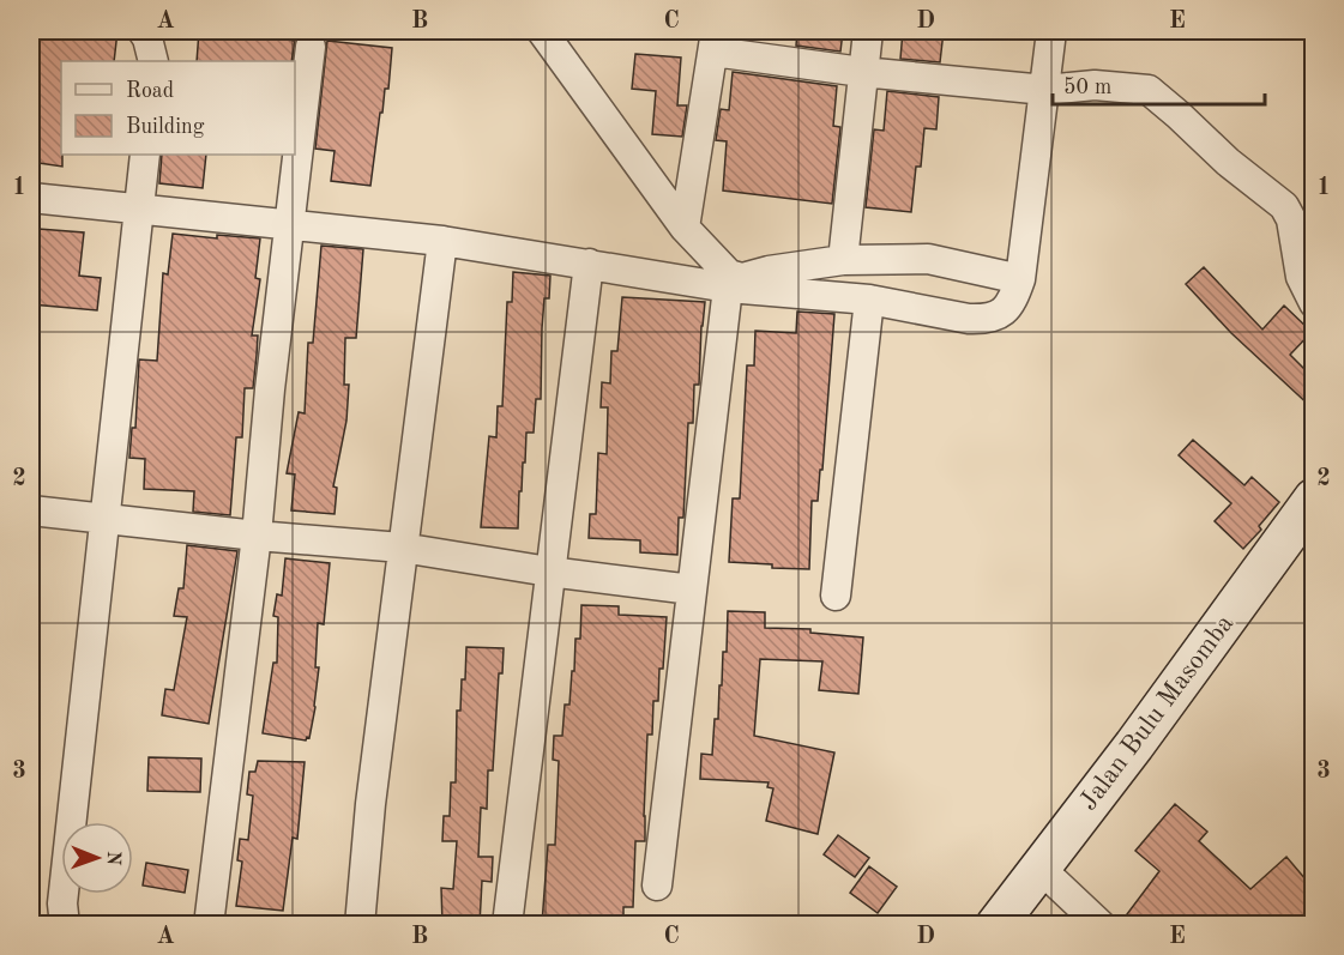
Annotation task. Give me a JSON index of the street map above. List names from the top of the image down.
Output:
{
  "streets": {
    "street": ["Jalan Bulu Masomba"]
  },
  "legend": ["Road", "Building"],
  "scale_bar": "50 m",
  "north": "right",
  "grid": {
    "columns": [
      "A",
      "B",
      "C",
      "D",
      "E"
    ],
    "rows": ["1", "2", "3"]
  }
}
